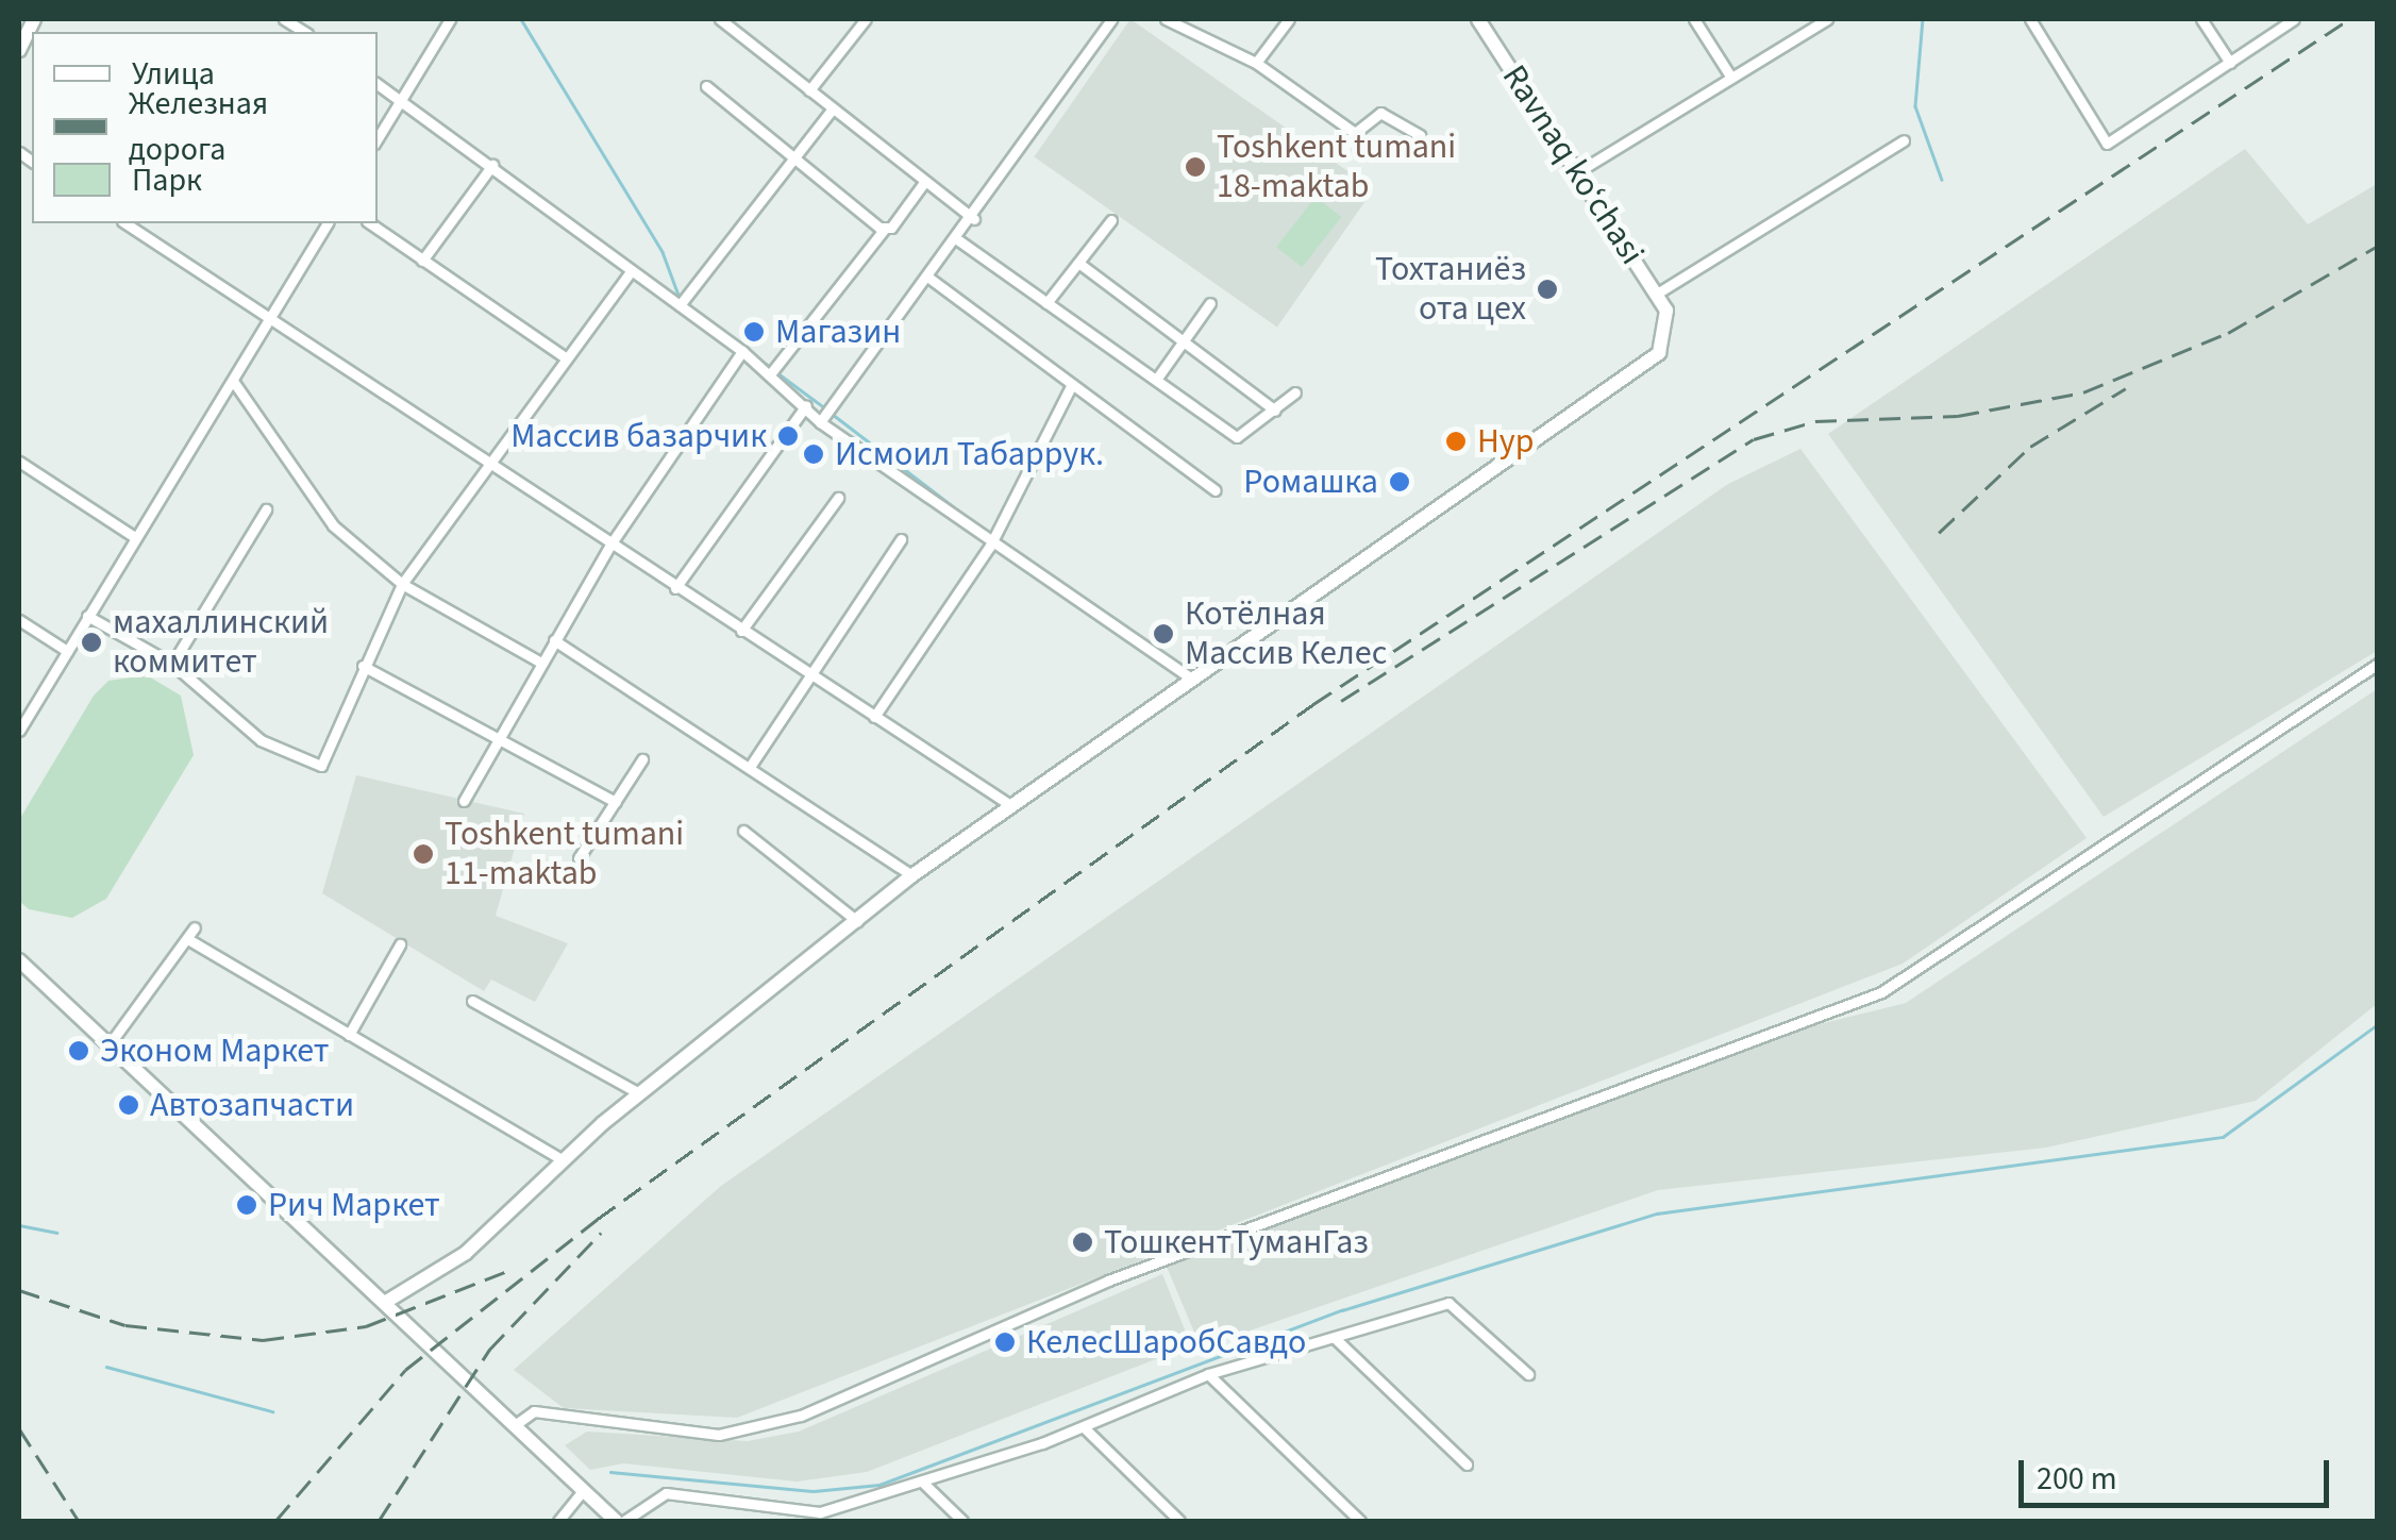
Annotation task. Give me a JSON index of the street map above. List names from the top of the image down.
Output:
{
  "streets": {
    "street": ["Ravnaq ko‘chasi"]
  },
  "places": [
    "Toshkent tumani 18-maktab",
    "Тохтаниёз ота цех",
    "Магазин",
    "Массив базарчик",
    "Нур",
    "Исмоил Табаррук.",
    "Ромашка",
    "Котёлная Массив Келес",
    "махаллинский коммитет",
    "Toshkent tumani 11-maktab",
    "Эконом Маркет",
    "Автозапчасти",
    "Рич Маркет",
    "ТошкентТуманГаз",
    "КелесШаробСавдо"
  ],
  "legend": ["Улица", "Железная дорога", "Парк"],
  "scale_bar": "200 m"
}
